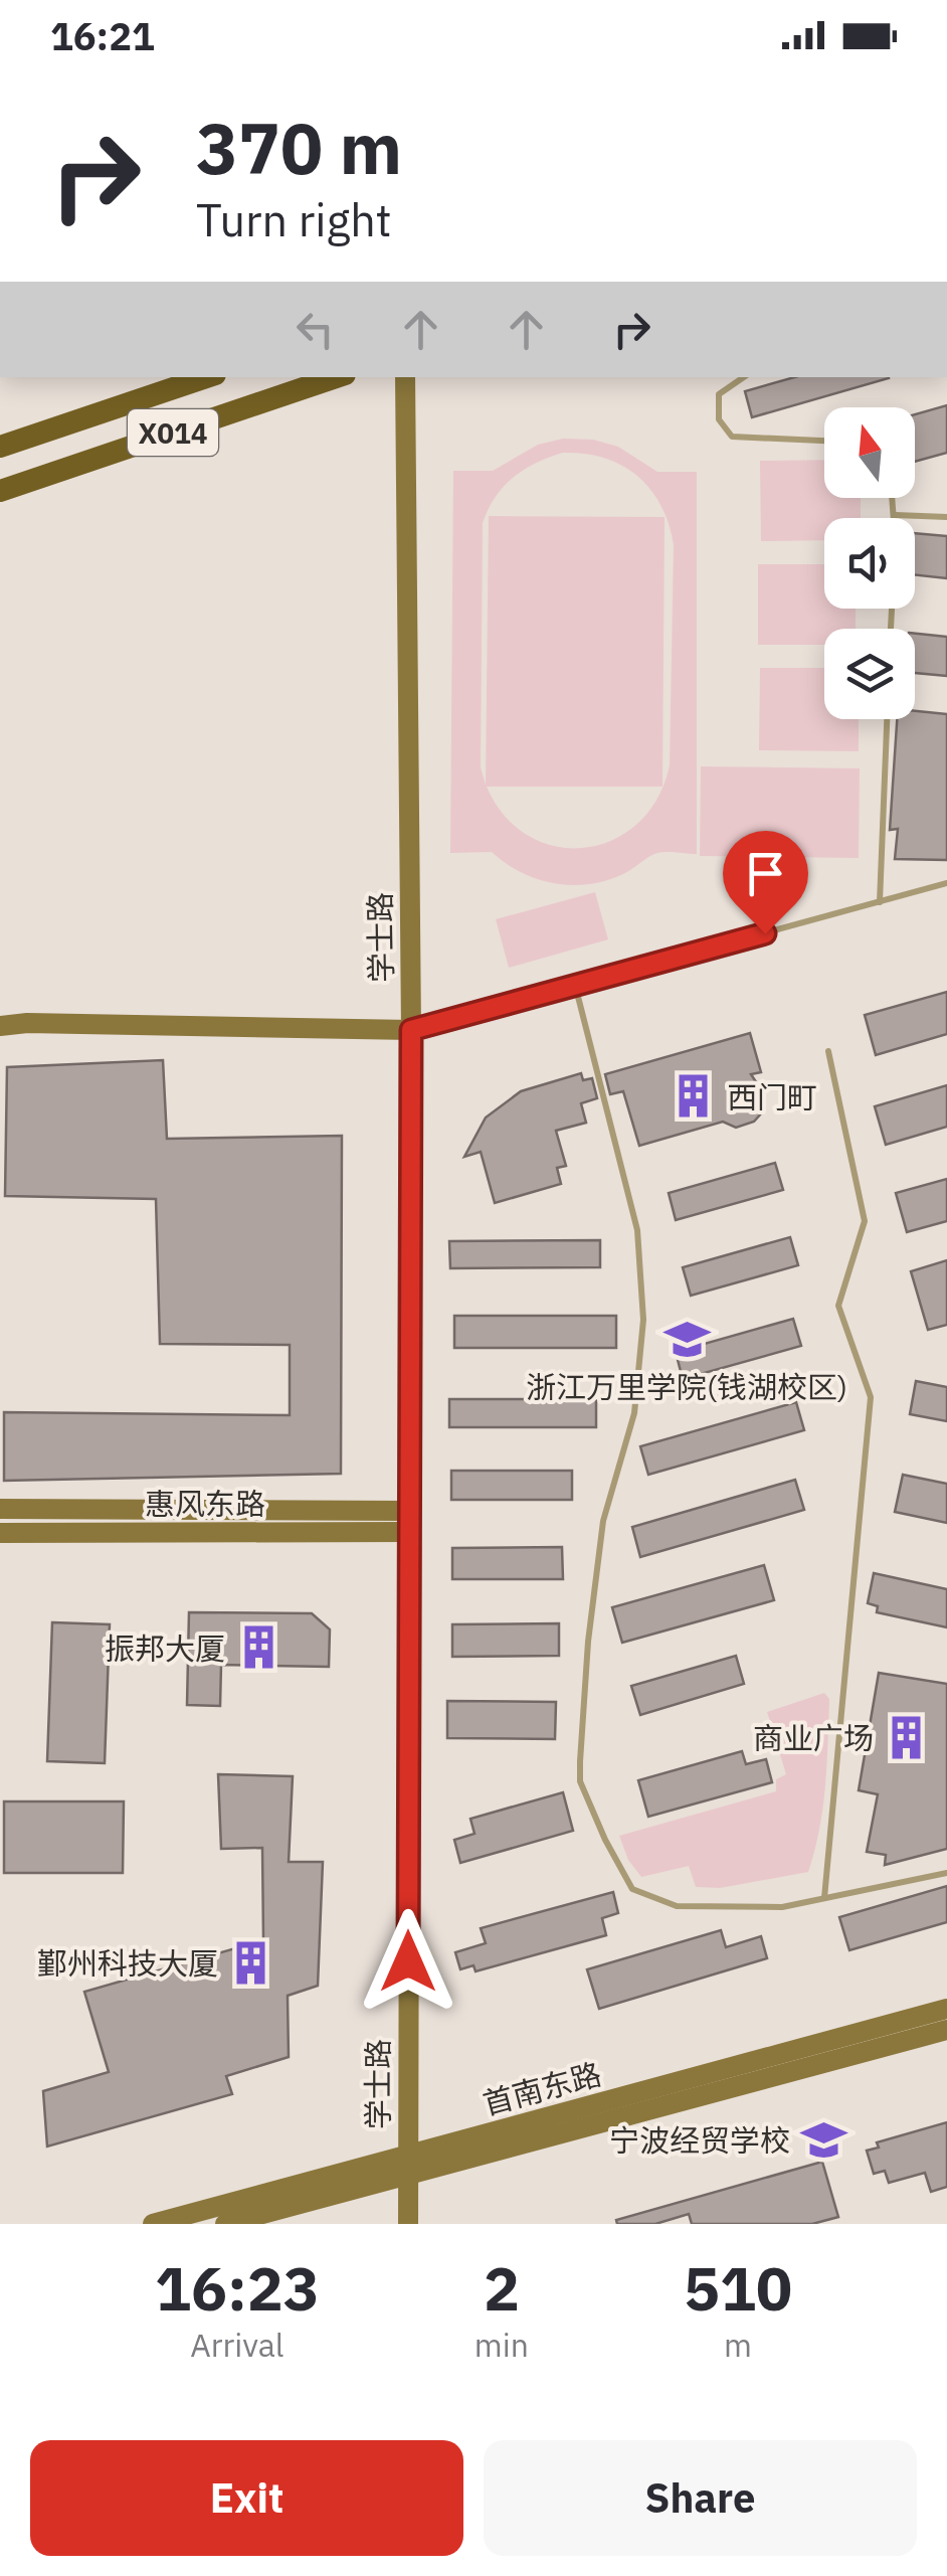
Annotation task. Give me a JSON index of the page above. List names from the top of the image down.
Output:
{
  "streets": {
    "main road": ["X014"],
    "street": ["学士路", "惠风东路", "首南东路"]
  },
  "crossings": [
    ["学士路", "惠风东路"],
    ["学士路", "首南东路"]
  ],
  "places": {
    "building": [
      "西门町",
      "振邦大厦",
      "商业广场",
      "鄞州科技大厦"
    ],
    "school or university": ["浙江万里学院(钱湖校区)", "宁波经贸学校"]
  },
  "north": "top",
  "page": {
    "status": "16:21",
    "turn": ["370 m", "Turn right"],
    "eta": [
      "16:23",
      "Arrival",
      "2",
      "min",
      "510",
      "m"
    ],
    "buttons": ["Exit", "Share"]
  }
}
